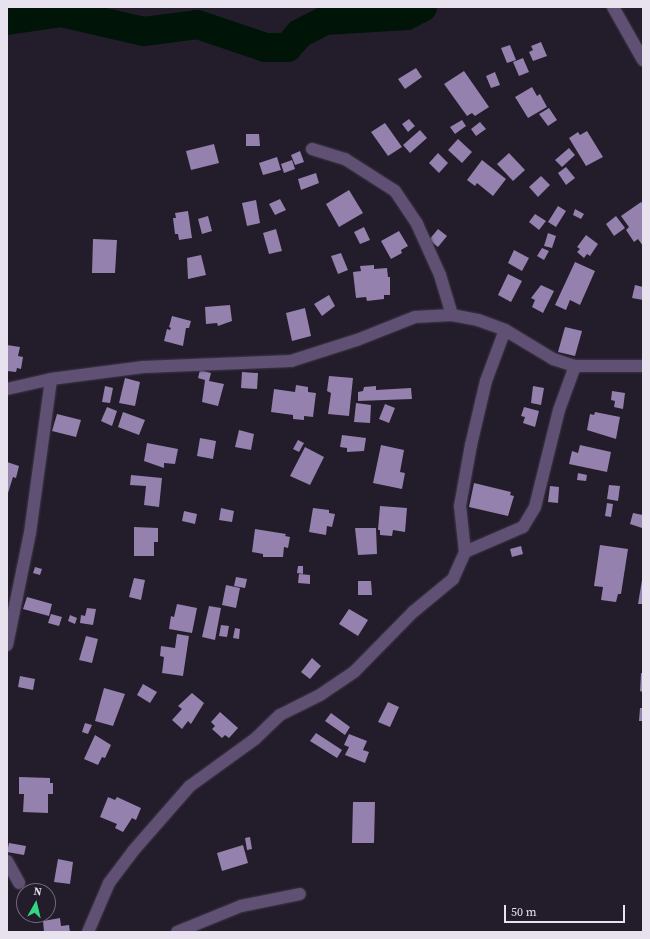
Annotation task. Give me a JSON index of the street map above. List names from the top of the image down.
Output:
{
  "scale_bar": "50 m",
  "north": "top"
}
